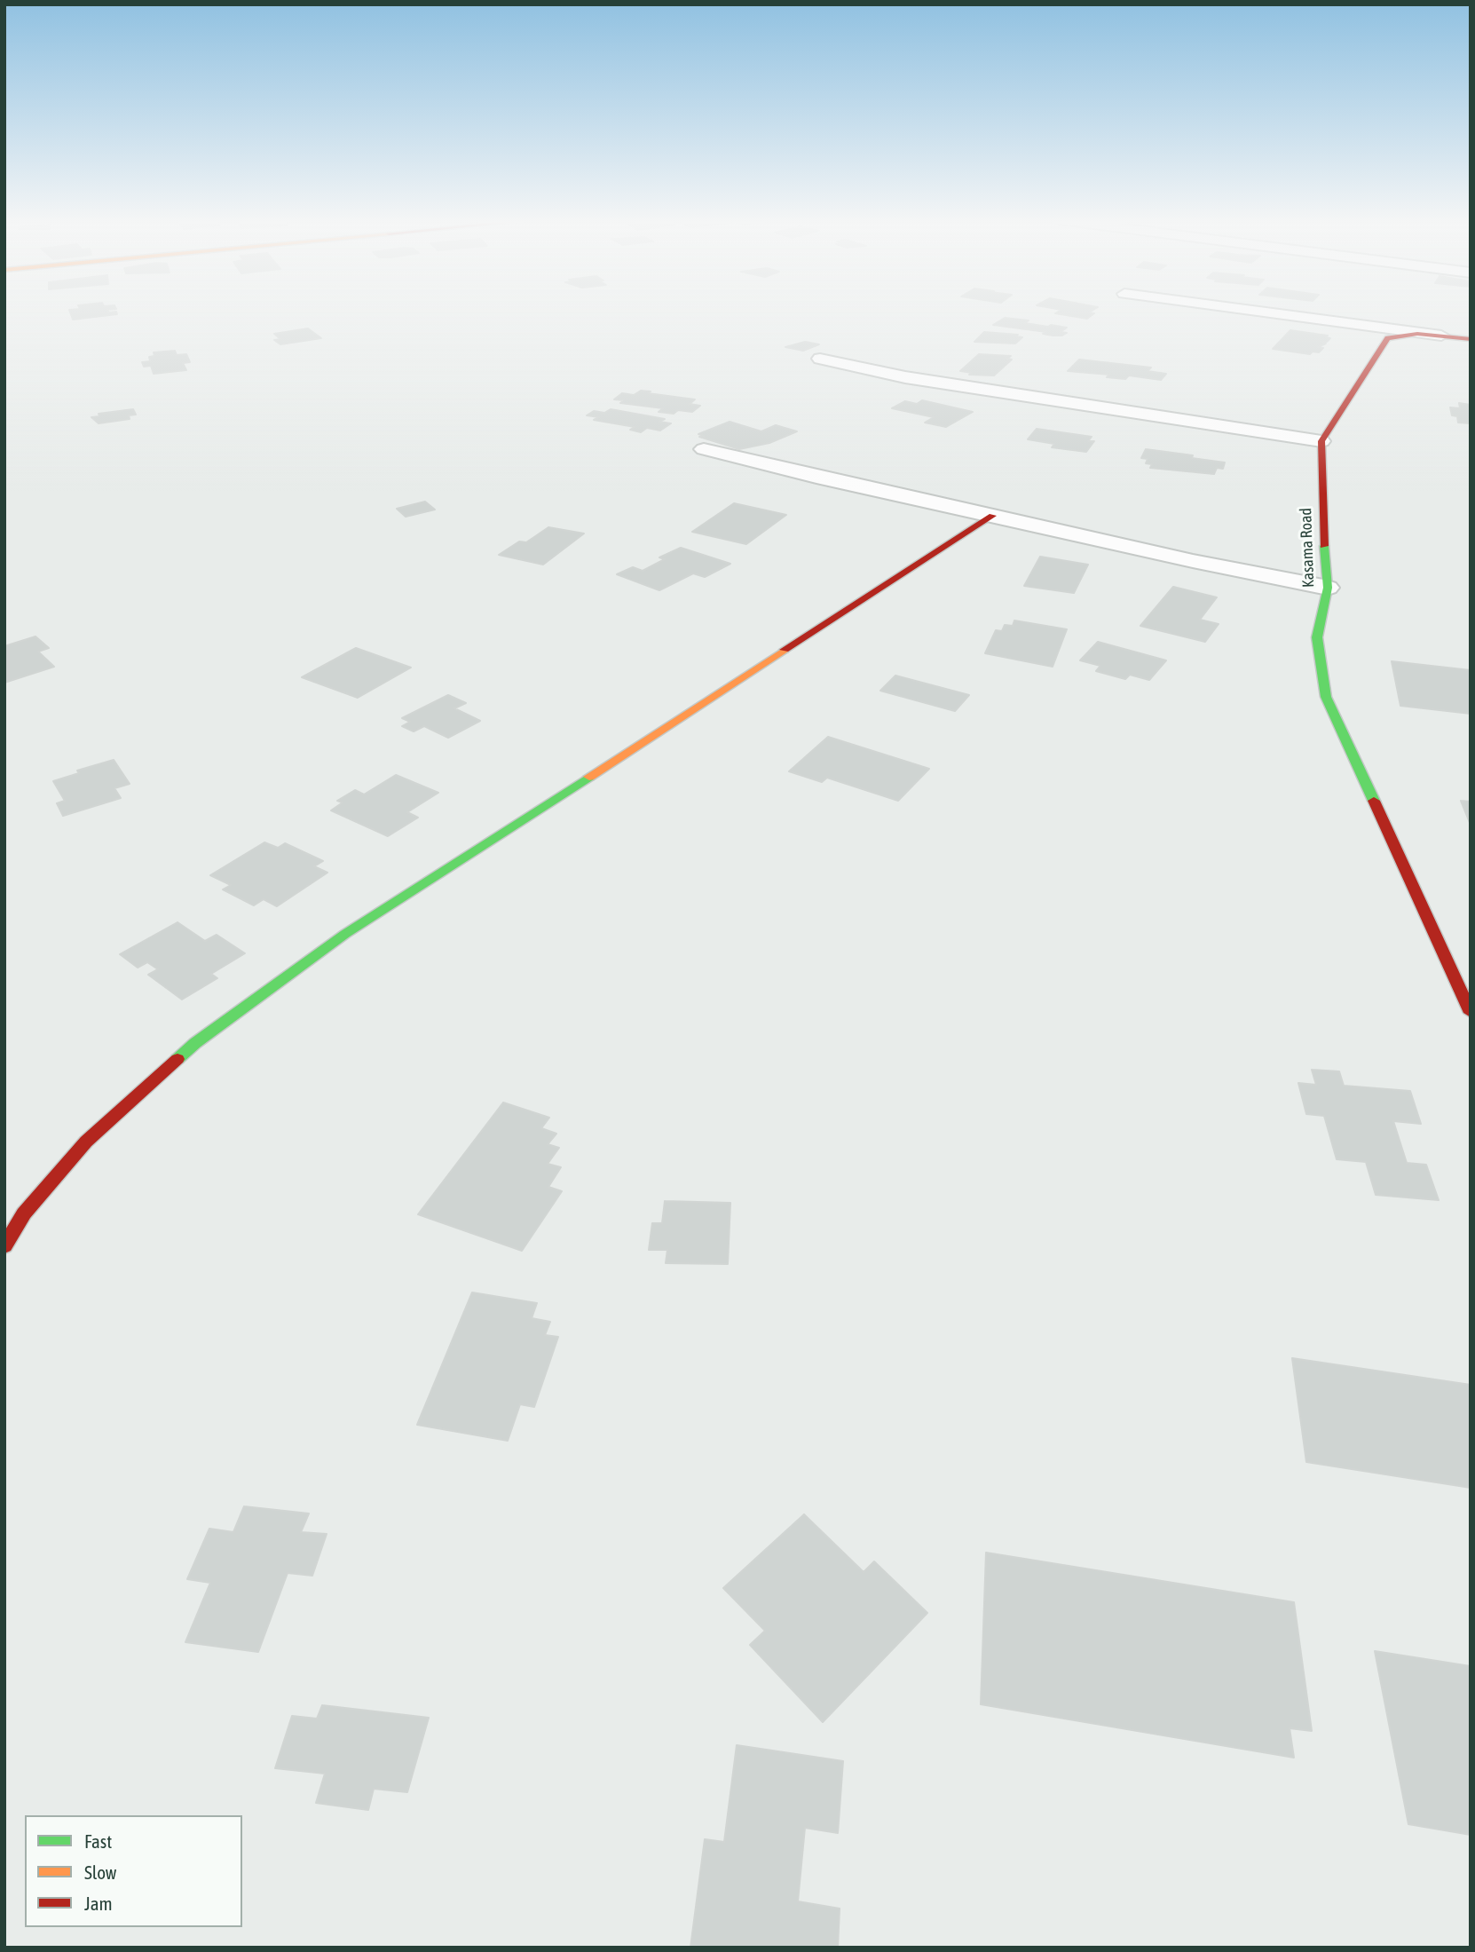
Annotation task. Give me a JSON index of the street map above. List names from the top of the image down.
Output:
{
  "streets": {
    "street": ["Kasama Road"]
  },
  "legend": ["Fast", "Slow", "Jam"]
}
